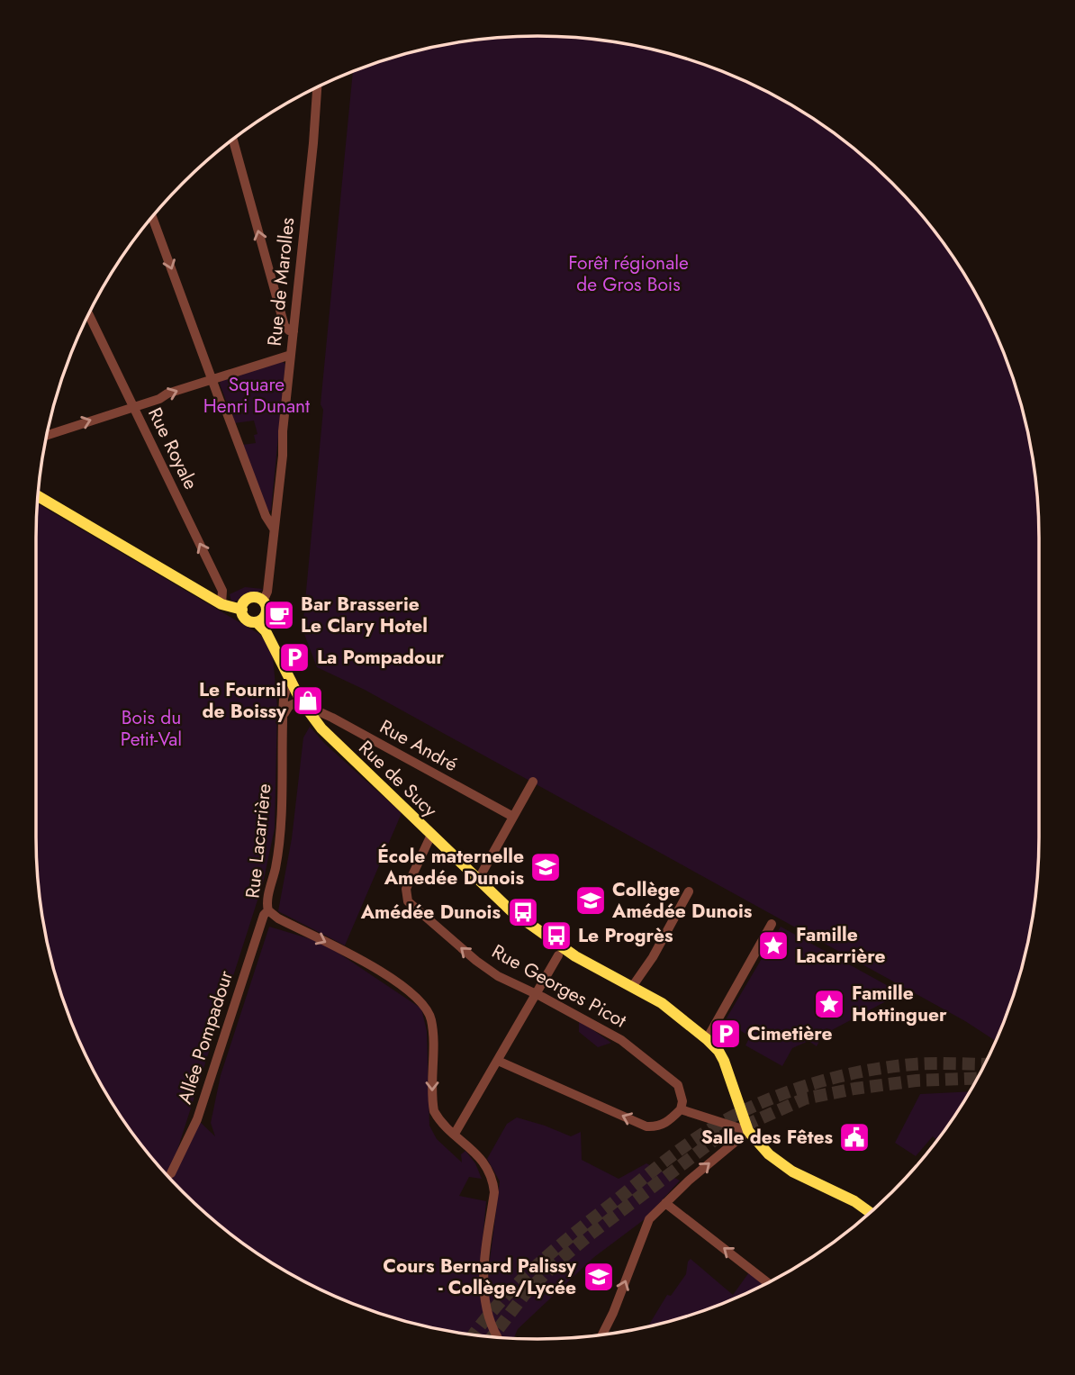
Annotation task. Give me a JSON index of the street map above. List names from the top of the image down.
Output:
{
  "streets": {
    "main road": ["Rue de Sucy"],
    "street": [
      "Rue de Marolles",
      "Rue Royale",
      "Rue André",
      "Rue Lacarrière",
      "Rue Georges Picot",
      "Allée Pompadour"
    ]
  },
  "crossings": [
    ["Rue de Marolles", "Rue de Sucy"],
    ["Rue André", "Rue de Sucy"],
    ["Rue de Sucy", "Rue Lacarrière"],
    ["Rue de Sucy", "Rue Georges Picot"],
    ["Rue Lacarrière", "Allée Pompadour"]
  ],
  "one_way": ["Rue Lacarrière", "Rue Georges Picot"],
  "parks": ["Forêt régionale de Gros Bois", "Square Henri Dunant", "Bois du Petit-Val"],
  "places": {
    "cafe": ["Bar Brasserie Le Clary Hotel"],
    "parking": ["La Pompadour", "Cimetière"],
    "shop": ["Le Fournil de Boissy"],
    "school or university": ["École maternelle Amedée Dunois", "Collège Amédée Dunois", "Cours Bernard Palissy - Collège/Lycée"],
    "bus stop": ["Amédée Dunois", "Le Progrès"],
    "place": ["Famille Lacarrière", "Famille Hottinguer"],
    "public building": ["Salle des Fêtes"]
  }
}
